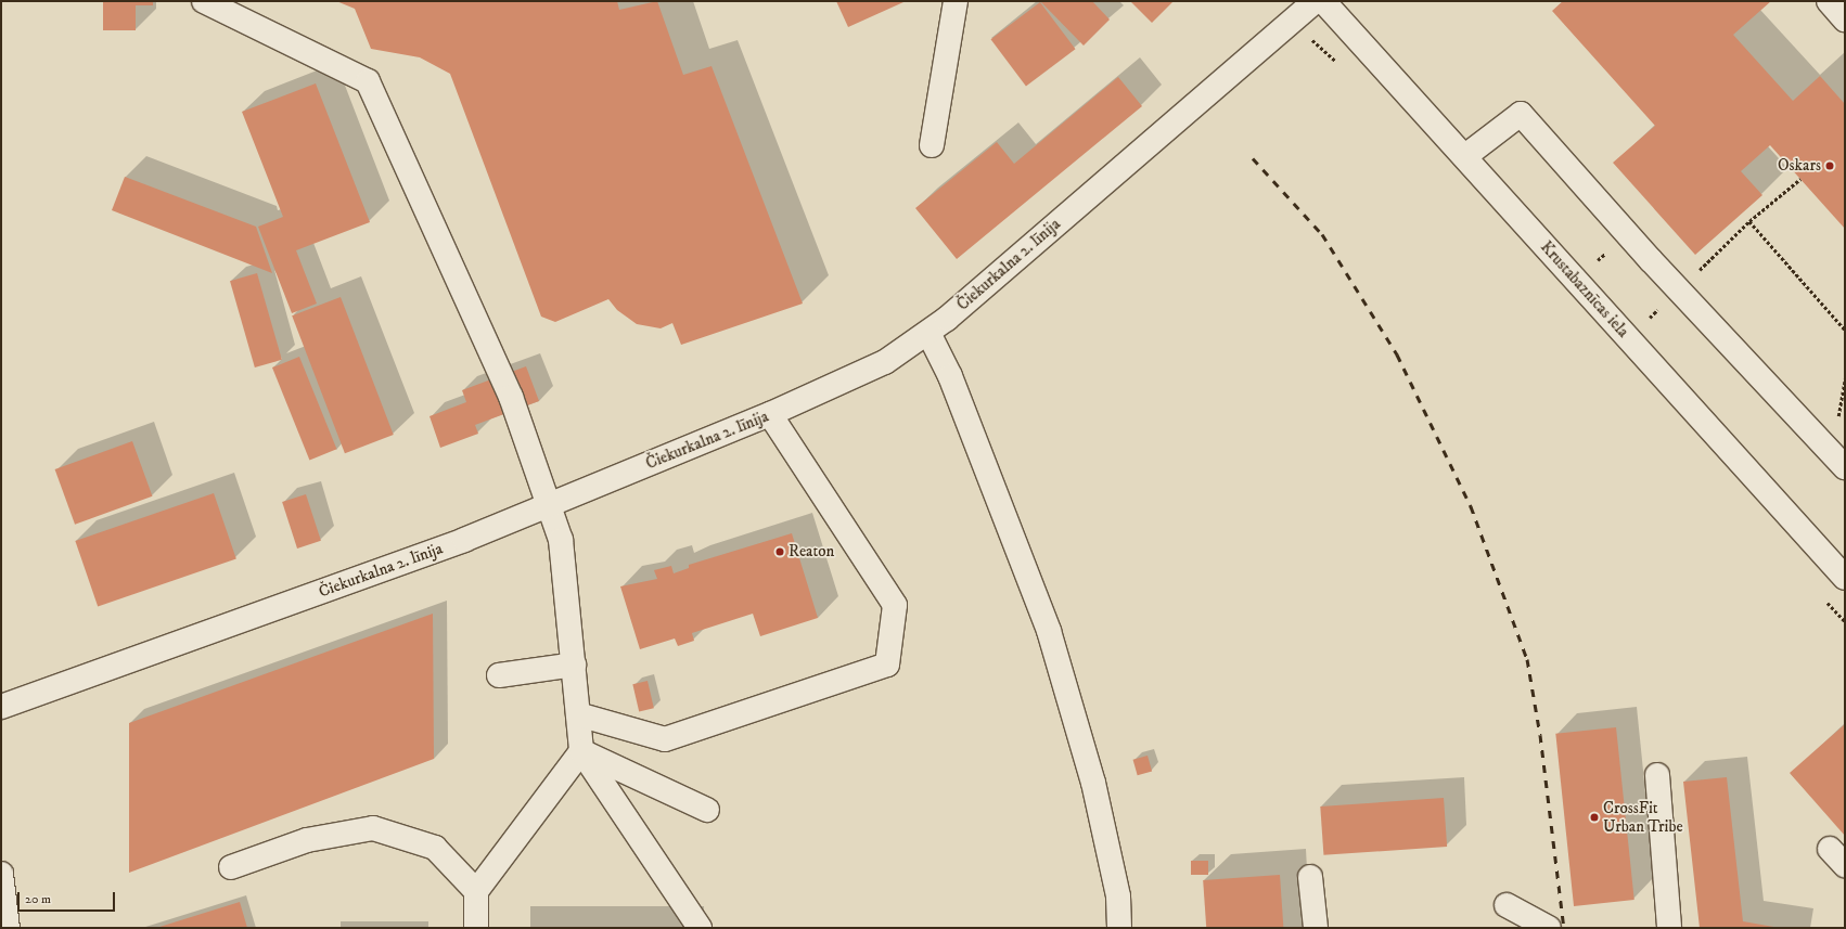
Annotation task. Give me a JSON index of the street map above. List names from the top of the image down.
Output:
{
  "streets": {
    "street": ["Čiekurkalna 2. līnija", "Krustabaznīcas iela"]
  },
  "places": ["Oskars", "Reaton", "CrossFit Urban Tribe"],
  "scale_bar": "20 m"
}
